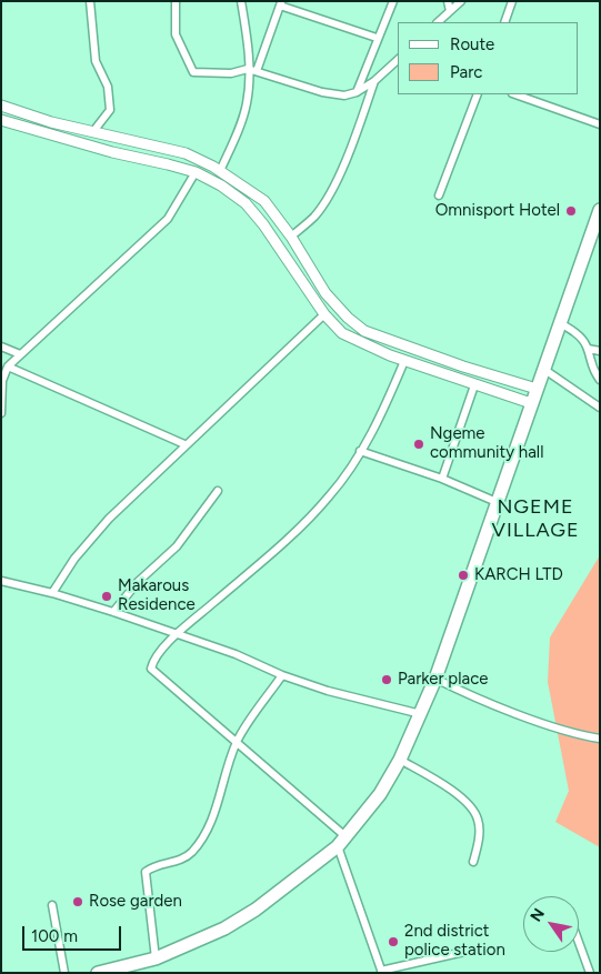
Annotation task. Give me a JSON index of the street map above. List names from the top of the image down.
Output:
{
  "districts": ["NGEME VILLAGE"],
  "places": [
    "Omnisport Hotel",
    "Ngeme community hall",
    "KARCH LTD",
    "Makarous Residence",
    "Parker place",
    "Rose garden",
    "2nd district police station"
  ],
  "legend": ["Route", "Parc"],
  "scale_bar": "100 m",
  "north": "top left"
}
